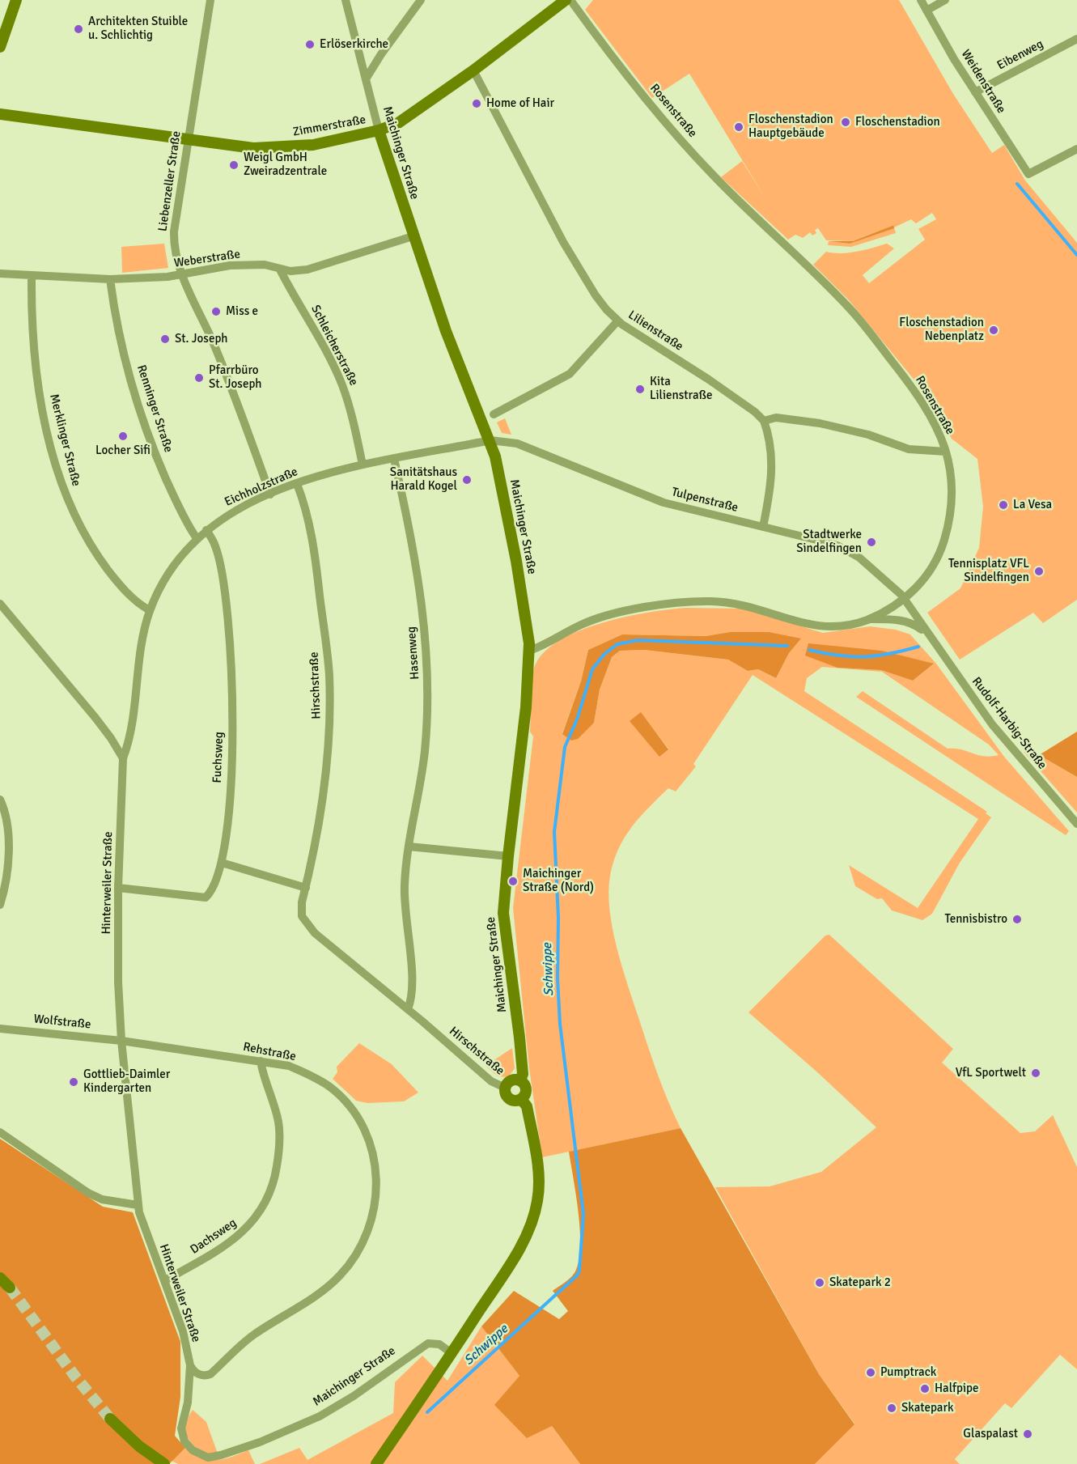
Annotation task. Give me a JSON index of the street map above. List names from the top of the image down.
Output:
{
  "streets": {
    "street": [
      "Eibenweg",
      "Weidenstraße",
      "Rosenstraße",
      "Zimmerstraße",
      "Maichinger Straße",
      "Liebenzeller Straße",
      "Weberstraße",
      "Lilienstraße",
      "Schleicherstraße",
      "Renninger Straße",
      "Merklinger Straße",
      "Eichholzstraße",
      "Tulpenstraße",
      "Hasenweg",
      "Hirschstraße",
      "Rudolf-Harbig-Straße",
      "Fuchsweg",
      "Hinterweiler Straße",
      "Wolfstraße",
      "Rehstraße",
      "Dachsweg"
    ]
  },
  "crossings": [
    ["Eibenweg", "Weidenstraße"],
    ["Rosenstraße", "Maichinger Straße"],
    ["Rosenstraße", "Tulpenstraße"],
    ["Rosenstraße", "Rudolf-Harbig-Straße"],
    ["Zimmerstraße", "Maichinger Straße"],
    ["Zimmerstraße", "Liebenzeller Straße"],
    ["Zimmerstraße", "Lilienstraße"],
    ["Maichinger Straße", "Weberstraße"],
    ["Maichinger Straße", "Eichholzstraße"],
    ["Maichinger Straße", "Tulpenstraße"],
    ["Maichinger Straße", "Hirschstraße"],
    ["Maichinger Straße", "Hinterweiler Straße"],
    ["Liebenzeller Straße", "Weberstraße"],
    ["Liebenzeller Straße", "Eichholzstraße"],
    ["Weberstraße", "Schleicherstraße"],
    ["Weberstraße", "Renninger Straße"],
    ["Weberstraße", "Merklinger Straße"],
    ["Schleicherstraße", "Eichholzstraße"],
    ["Renninger Straße", "Eichholzstraße"],
    ["Merklinger Straße", "Eichholzstraße"],
    ["Eichholzstraße", "Tulpenstraße"],
    ["Eichholzstraße", "Hasenweg"],
    ["Eichholzstraße", "Hirschstraße"],
    ["Eichholzstraße", "Fuchsweg"],
    ["Eichholzstraße", "Hinterweiler Straße"],
    ["Tulpenstraße", "Rudolf-Harbig-Straße"],
    ["Hasenweg", "Hirschstraße"],
    ["Fuchsweg", "Hinterweiler Straße"],
    ["Hinterweiler Straße", "Wolfstraße"],
    ["Hinterweiler Straße", "Rehstraße"],
    ["Hinterweiler Straße", "Dachsweg"],
    ["Wolfstraße", "Rehstraße"],
    ["Rehstraße", "Dachsweg"]
  ],
  "water": ["Schwippe"],
  "places": [
    "Architekten Stuible u. Schlichtig",
    "Erlöserkirche",
    "Home of Hair",
    "Floschenstadion",
    "Floschenstadion Hauptgebäude",
    "Weigl GmbH Zweiradzentrale",
    "Miss e",
    "Floschenstadion Nebenplatz",
    "St. Joseph",
    "Pfarrbüro St. Joseph",
    "Kita Lilienstraße",
    "Locher Sifi",
    "Sanitätshaus Harald Kogel",
    "La Vesa",
    "Stadtwerke Sindelfingen",
    "Tennisplatz VFL Sindelfingen",
    "Maichinger Straße (Nord)",
    "Tennisbistro",
    "VfL Sportwelt",
    "Gottlieb-Daimler Kindergarten",
    "Skatepark 2",
    "Pumptrack",
    "Halfpipe",
    "Skatepark",
    "Glaspalast"
  ]
}
